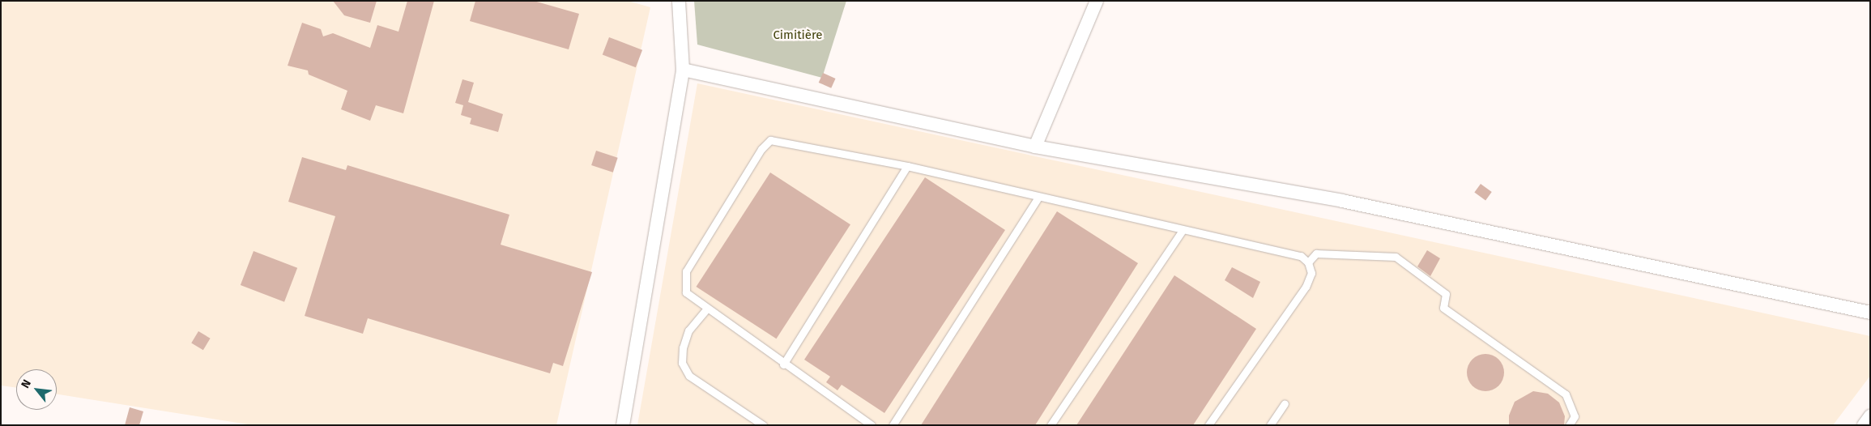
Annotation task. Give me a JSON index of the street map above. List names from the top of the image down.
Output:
{
  "parks": ["Cimitière"],
  "north": "top left"
}
